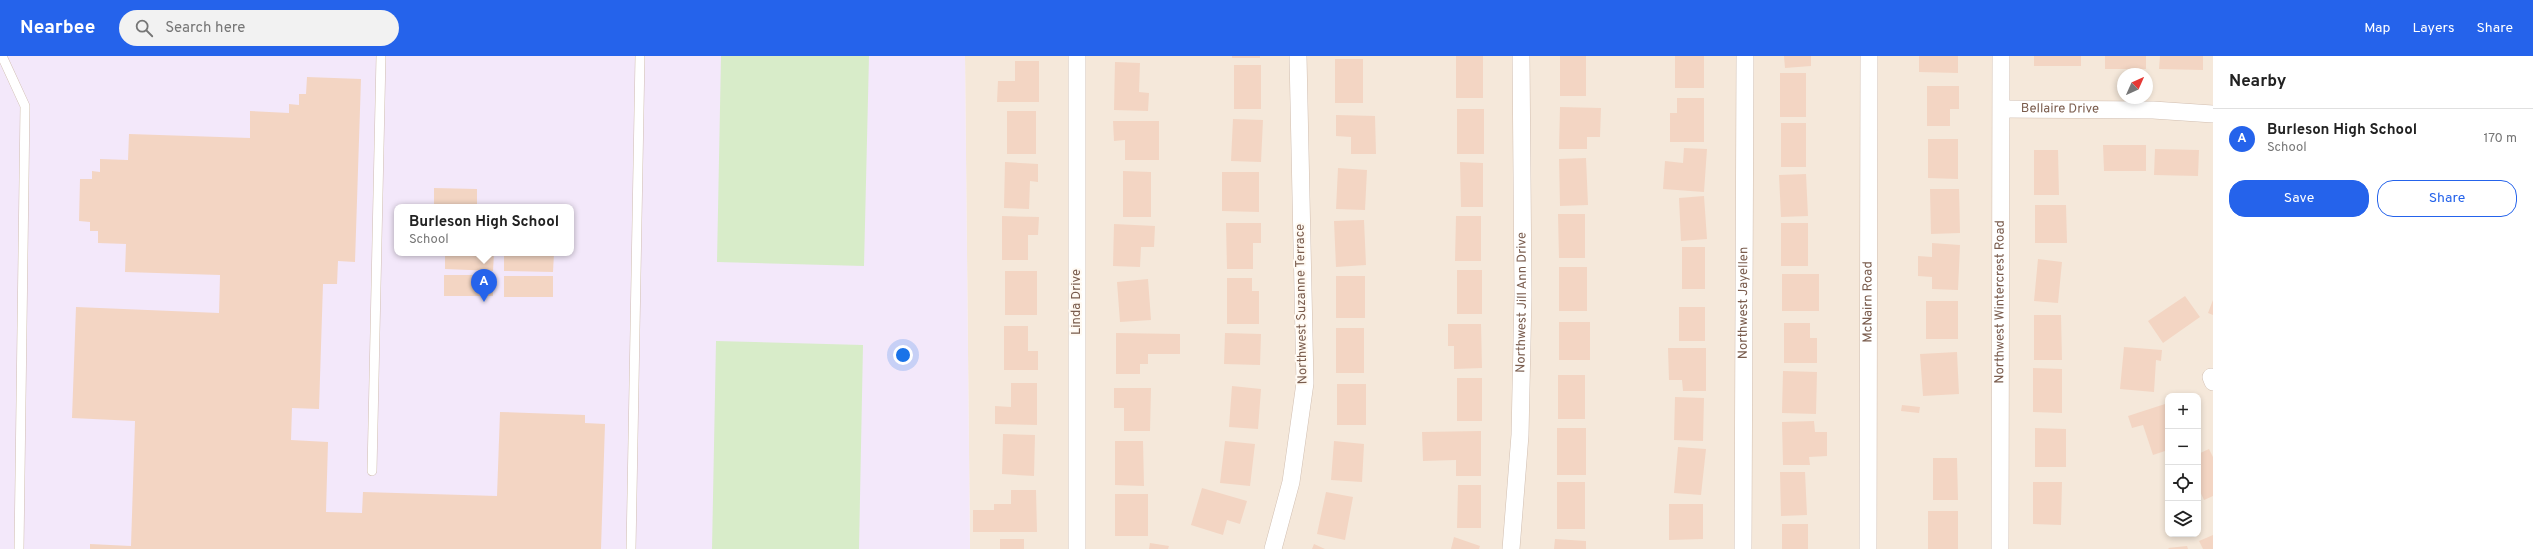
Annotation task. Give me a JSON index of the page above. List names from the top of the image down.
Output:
{
  "streets": {
    "street": [
      "Bellaire Drive",
      "Linda Drive",
      "McNairn Road",
      "Northwest Wintercrest Road",
      "Northwest Jill Ann Drive",
      "Northwest Jayellen",
      "Northwest Suzanne Terrace"
    ]
  },
  "crossings": [
    ["Bellaire Drive", "Northwest Wintercrest Road"]
  ],
  "north": "top right",
  "page": {
    "header": "Nearbee",
    "search": "Search here",
    "nav": ["Map", "Layers", "Share"],
    "heading": "Nearby",
    "list": [
      {
        "mark": "A",
        "name": "Burleson High School",
        "note": "School",
        "value": "170 m"
      }
    ],
    "buttons": ["Save", "Share"],
    "popup": ["Burleson High School", "School"],
    "pins": "A",
    "map_buttons": ["+", "−"]
  }
}
